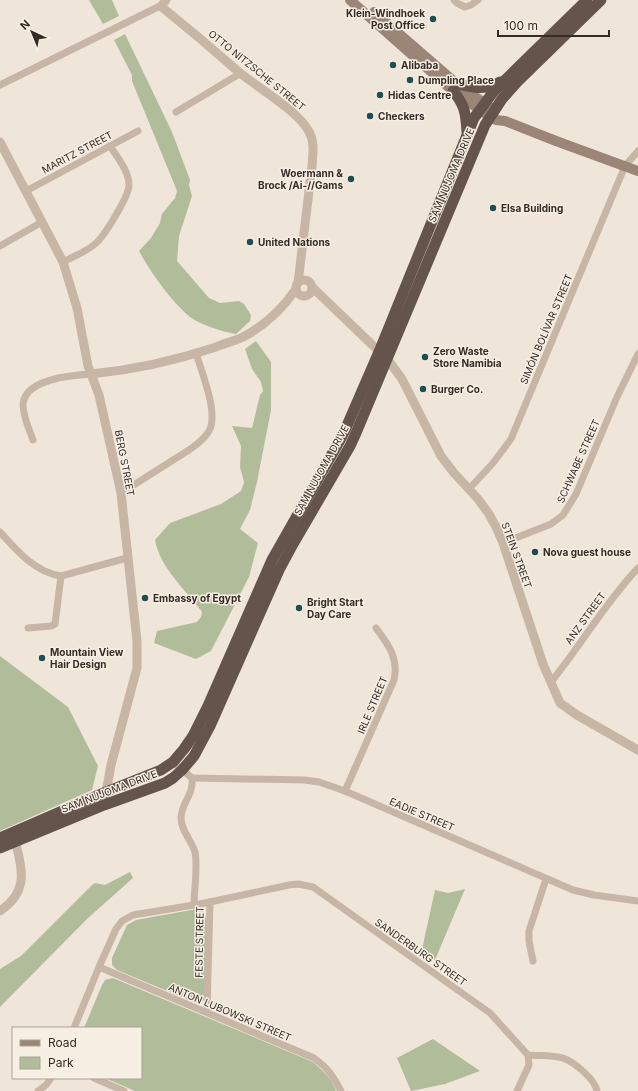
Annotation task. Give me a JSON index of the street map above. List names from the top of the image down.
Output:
{
  "streets": {
    "highway": ["SAM NUJOMA DRIVE"],
    "street": [
      "OTTO NITZSCHE STREET",
      "MARITZ STREET",
      "SIMÓN BOLÍVAR STREET",
      "SCHWABE STREET",
      "BERG STREET",
      "STEIN STREET",
      "ANZ STREET",
      "IRLE STREET",
      "EADIE STREET",
      "FESTE STREET",
      "SANDERBURG STREET",
      "ANTON LUBOWSKI STREET"
    ]
  },
  "crossings": [
    ["OTTO NITZSCHE STREET", "STEIN STREET"],
    ["MARITZ STREET", "BERG STREET"],
    ["SAM NUJOMA DRIVE", "BERG STREET"],
    ["SAM NUJOMA DRIVE", "STEIN STREET"],
    ["SIMÓN BOLÍVAR STREET", "STEIN STREET"],
    ["SCHWABE STREET", "STEIN STREET"],
    ["STEIN STREET", "ANZ STREET"],
    ["IRLE STREET", "EADIE STREET"],
    ["EADIE STREET", "FESTE STREET"],
    ["FESTE STREET", "SANDERBURG STREET"],
    ["FESTE STREET", "ANTON LUBOWSKI STREET"]
  ],
  "places": [
    "Klein-Windhoek Post Office",
    "Alibaba",
    "Dumpling Place",
    "Hidas Centre",
    "Checkers",
    "Woermann & Brock /Ai-//Gams",
    "Elsa Building",
    "United Nations",
    "Zero Waste Store Namibia",
    "Burger Co.",
    "Nova guest house",
    "Embassy of Egypt",
    "Bright Start Day Care",
    "Mountain View Hair Design"
  ],
  "legend": ["Road", "Park"],
  "scale_bar": "100 m",
  "north": "top left"
}
